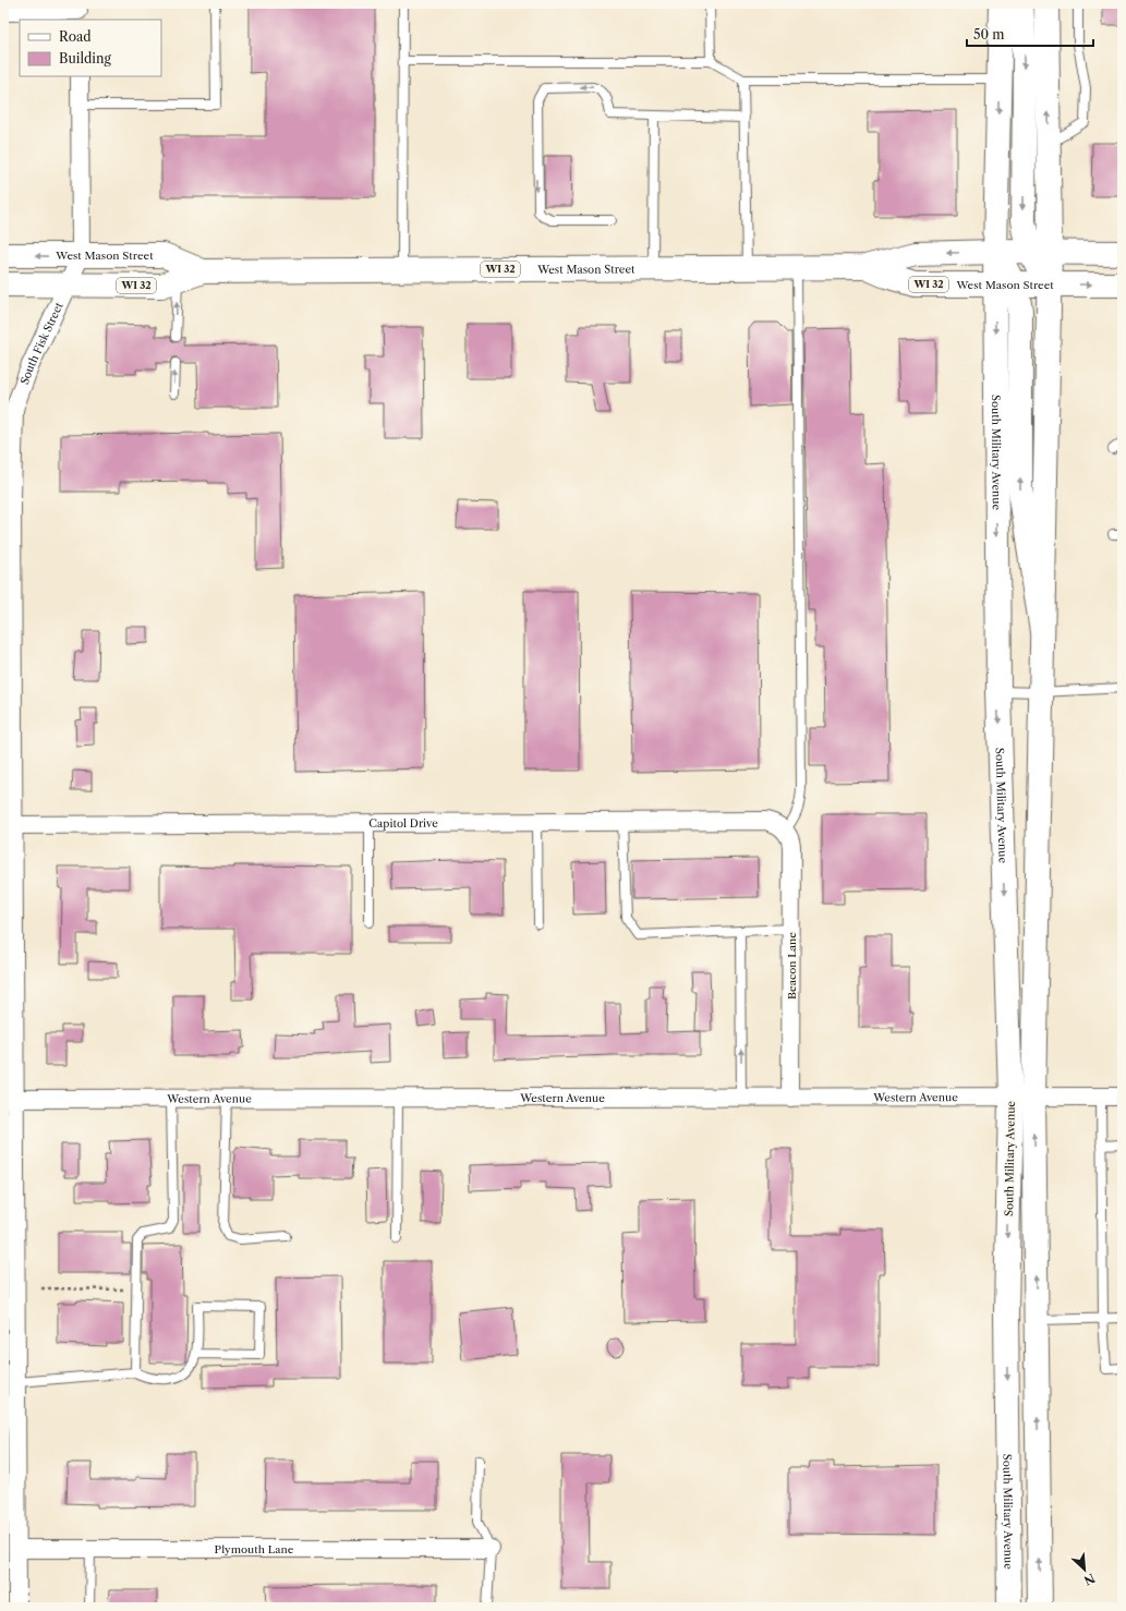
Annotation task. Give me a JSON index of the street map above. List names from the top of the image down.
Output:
{
  "streets": {
    "main road": ["West Mason Street", "WI 32", "South Military Avenue"],
    "street": [
      "South Fisk Street",
      "Capitol Drive",
      "Beacon Lane",
      "Western Avenue",
      "Plymouth Lane"
    ]
  },
  "crossings": [
    ["West Mason Street", "South Fisk Street"],
    ["West Mason Street", "South Military Avenue"],
    ["South Fisk Street", "Capitol Drive"],
    ["South Fisk Street", "Western Avenue"],
    ["South Fisk Street", "Plymouth Lane"],
    ["South Military Avenue", "Western Avenue"],
    ["Capitol Drive", "Beacon Lane"],
    ["Beacon Lane", "Western Avenue"]
  ],
  "legend": ["Road", "Building"],
  "scale_bar": "50 m",
  "north": "bottom right"
}
